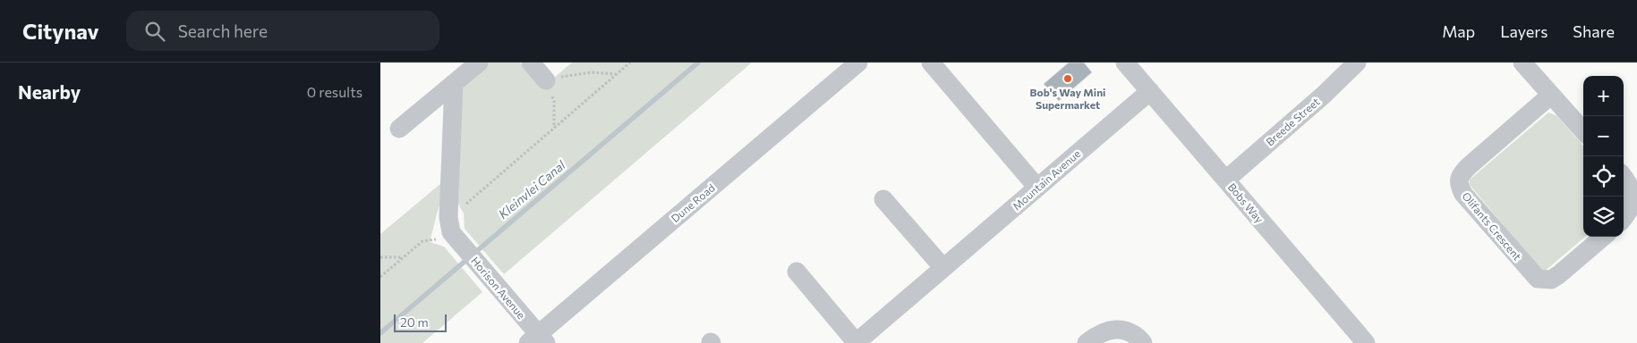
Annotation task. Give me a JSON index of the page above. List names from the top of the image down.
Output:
{
  "streets": {
    "street": [
      "Breede Street",
      "Mountain Avenue",
      "Dune Road",
      "Bobs Way",
      "Olifants Crescent",
      "Horison Avenue"
    ]
  },
  "crossings": [
    ["Breede Street", "Bobs Way"],
    ["Mountain Avenue", "Bobs Way"],
    ["Dune Road", "Horison Avenue"]
  ],
  "water": ["Kleinvlei Canal"],
  "places": ["Bob's Way Mini Supermarket"],
  "scale_bar": "20 m",
  "page": {
    "header": "Citynav",
    "search": "Search here",
    "nav": ["Map", "Layers", "Share"],
    "heading": ["Nearby", "0 results"],
    "map_buttons": ["+", "−"],
    "scale": "20 m"
  }
}
